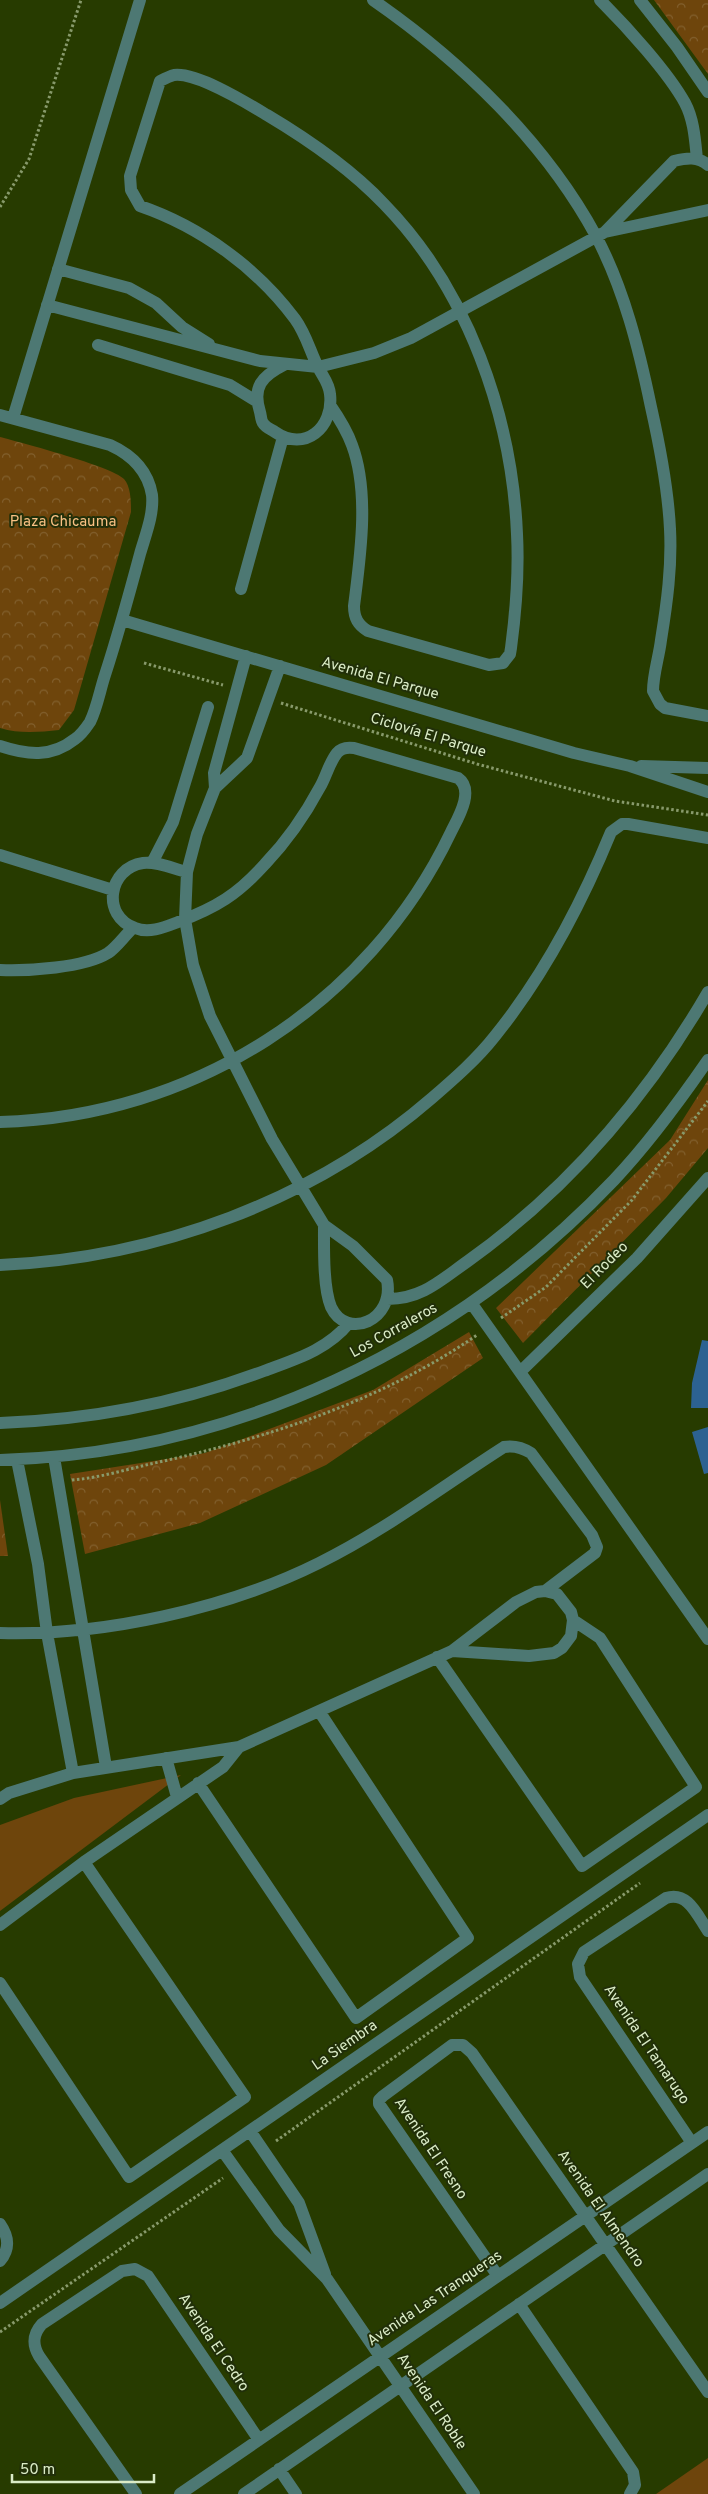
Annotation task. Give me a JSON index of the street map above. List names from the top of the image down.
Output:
{
  "streets": {
    "street": [
      "Avenida El Parque",
      "El Rodeo",
      "Los Corraleros",
      "Avenida El Tamarugo",
      "La Siembra",
      "Avenida El Fresno",
      "Avenida El Almendro",
      "Avenida Las Tranqueras",
      "Avenida El Cedro",
      "Avenida El Roble"
    ],
    "path": ["Ciclovía El Parque"]
  },
  "crossings": [
    ["Avenida El Tamarugo", "Avenida Las Tranqueras"],
    ["La Siembra", "Avenida El Roble"],
    ["Avenida El Fresno", "Avenida El Almendro"],
    ["Avenida El Fresno", "Avenida Las Tranqueras"],
    ["Avenida El Almendro", "Avenida Las Tranqueras"],
    ["Avenida Las Tranqueras", "Avenida El Cedro"],
    ["Avenida Las Tranqueras", "Avenida El Roble"]
  ],
  "parks": ["Plaza Chicauma"],
  "scale_bar": "50 m"
}
